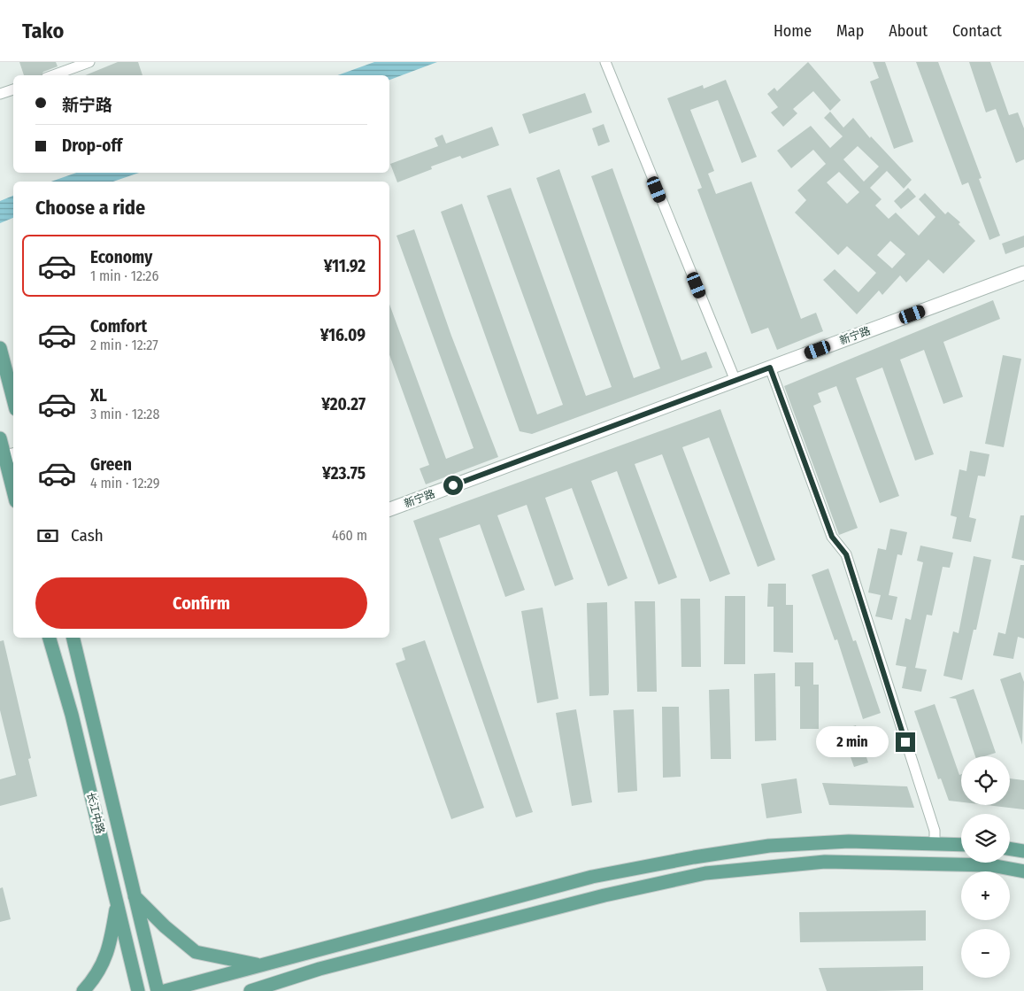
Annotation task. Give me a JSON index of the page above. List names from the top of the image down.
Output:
{
  "streets": {
    "main road": ["长江中路"],
    "street": ["新宁路"]
  },
  "page": {
    "header": "Tako",
    "nav": [
      "Home",
      "Map",
      "About",
      "Contact"
    ],
    "banner": ["新宁路", "Drop-off"],
    "heading": "Choose a ride",
    "list": [
      {
        "name": "Economy",
        "note": "1 min · 12:26",
        "value": "¥11.92"
      },
      {
        "name": "Comfort",
        "note": "2 min · 12:27",
        "value": "¥16.09"
      },
      {
        "name": "XL",
        "note": "3 min · 12:28",
        "value": "¥20.27"
      },
      {
        "name": "Green",
        "note": "4 min · 12:29",
        "value": "¥23.75"
      }
    ],
    "pay": ["Cash", "460 m"],
    "buttons": "Confirm",
    "bubble": "2 min",
    "map_buttons": ["+", "−"]
  }
}
